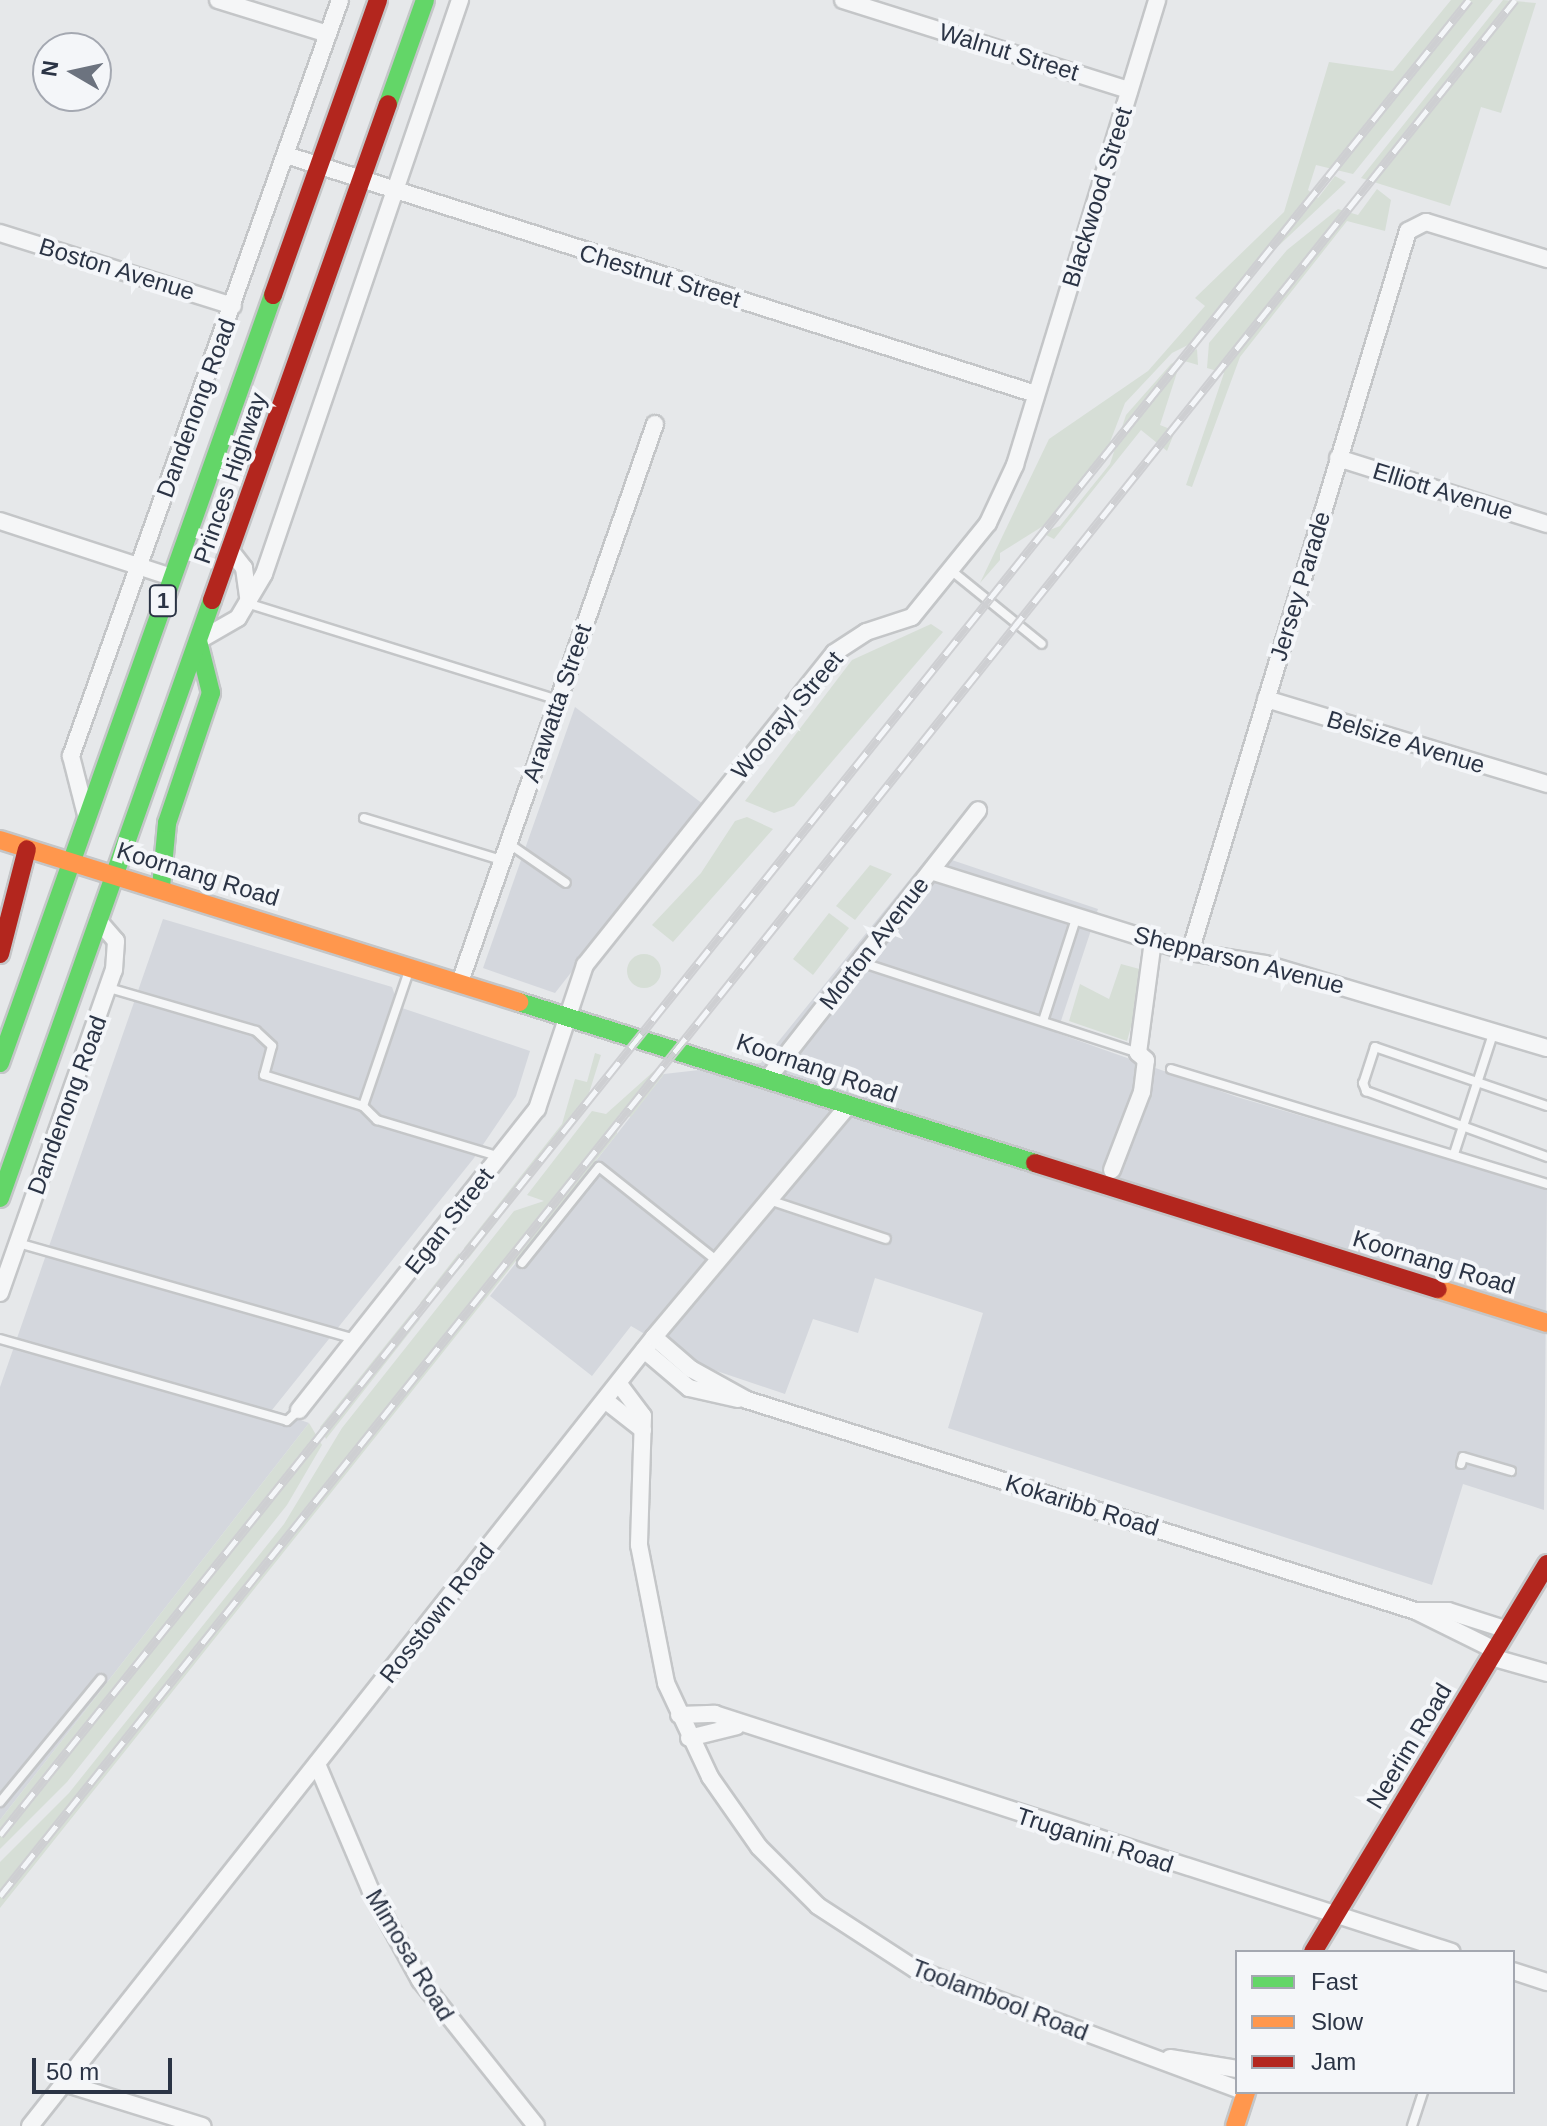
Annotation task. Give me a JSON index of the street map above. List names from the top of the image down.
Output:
{
  "streets": {
    "main road": [
      "Princes Highway",
      "1",
      "Koornang Road",
      "Neerim Road"
    ],
    "street": [
      "Walnut Street",
      "Blackwood Street",
      "Boston Avenue",
      "Chestnut Street",
      "Dandenong Road",
      "Elliott Avenue",
      "Jersey Parade",
      "Arawatta Street",
      "Woorayl Street",
      "Belsize Avenue",
      "Morton Avenue",
      "Shepparson Avenue",
      "Egan Street",
      "Kokaribb Road",
      "Rosstown Road",
      "Truganini Road",
      "Mimosa Road",
      "Toolambool Road"
    ]
  },
  "crossings": [
    ["Walnut Street", "Blackwood Street"],
    ["Blackwood Street", "Chestnut Street"],
    ["Blackwood Street", "Woorayl Street"],
    ["Boston Avenue", "Dandenong Road"],
    ["Chestnut Street", "Dandenong Road"],
    ["Chestnut Street", "Princes Highway"],
    ["Chestnut Street", "Woorayl Street"],
    ["Dandenong Road", "Princes Highway"],
    ["Princes Highway", "Koornang Road"],
    ["Elliott Avenue", "Jersey Parade"],
    ["Jersey Parade", "Belsize Avenue"],
    ["Jersey Parade", "Shepparson Avenue"],
    ["Arawatta Street", "Koornang Road"],
    ["Woorayl Street", "Koornang Road"],
    ["Woorayl Street", "Egan Street"],
    ["Koornang Road", "Morton Avenue"],
    ["Koornang Road", "Egan Street"],
    ["Koornang Road", "Rosstown Road"],
    ["Morton Avenue", "Shepparson Avenue"],
    ["Kokaribb Road", "Rosstown Road"],
    ["Kokaribb Road", "Neerim Road"],
    ["Rosstown Road", "Mimosa Road"],
    ["Rosstown Road", "Toolambool Road"],
    ["Neerim Road", "Truganini Road"],
    ["Truganini Road", "Toolambool Road"]
  ],
  "legend": ["Fast", "Slow", "Jam"],
  "scale_bar": "50 m",
  "north": "left"
}
